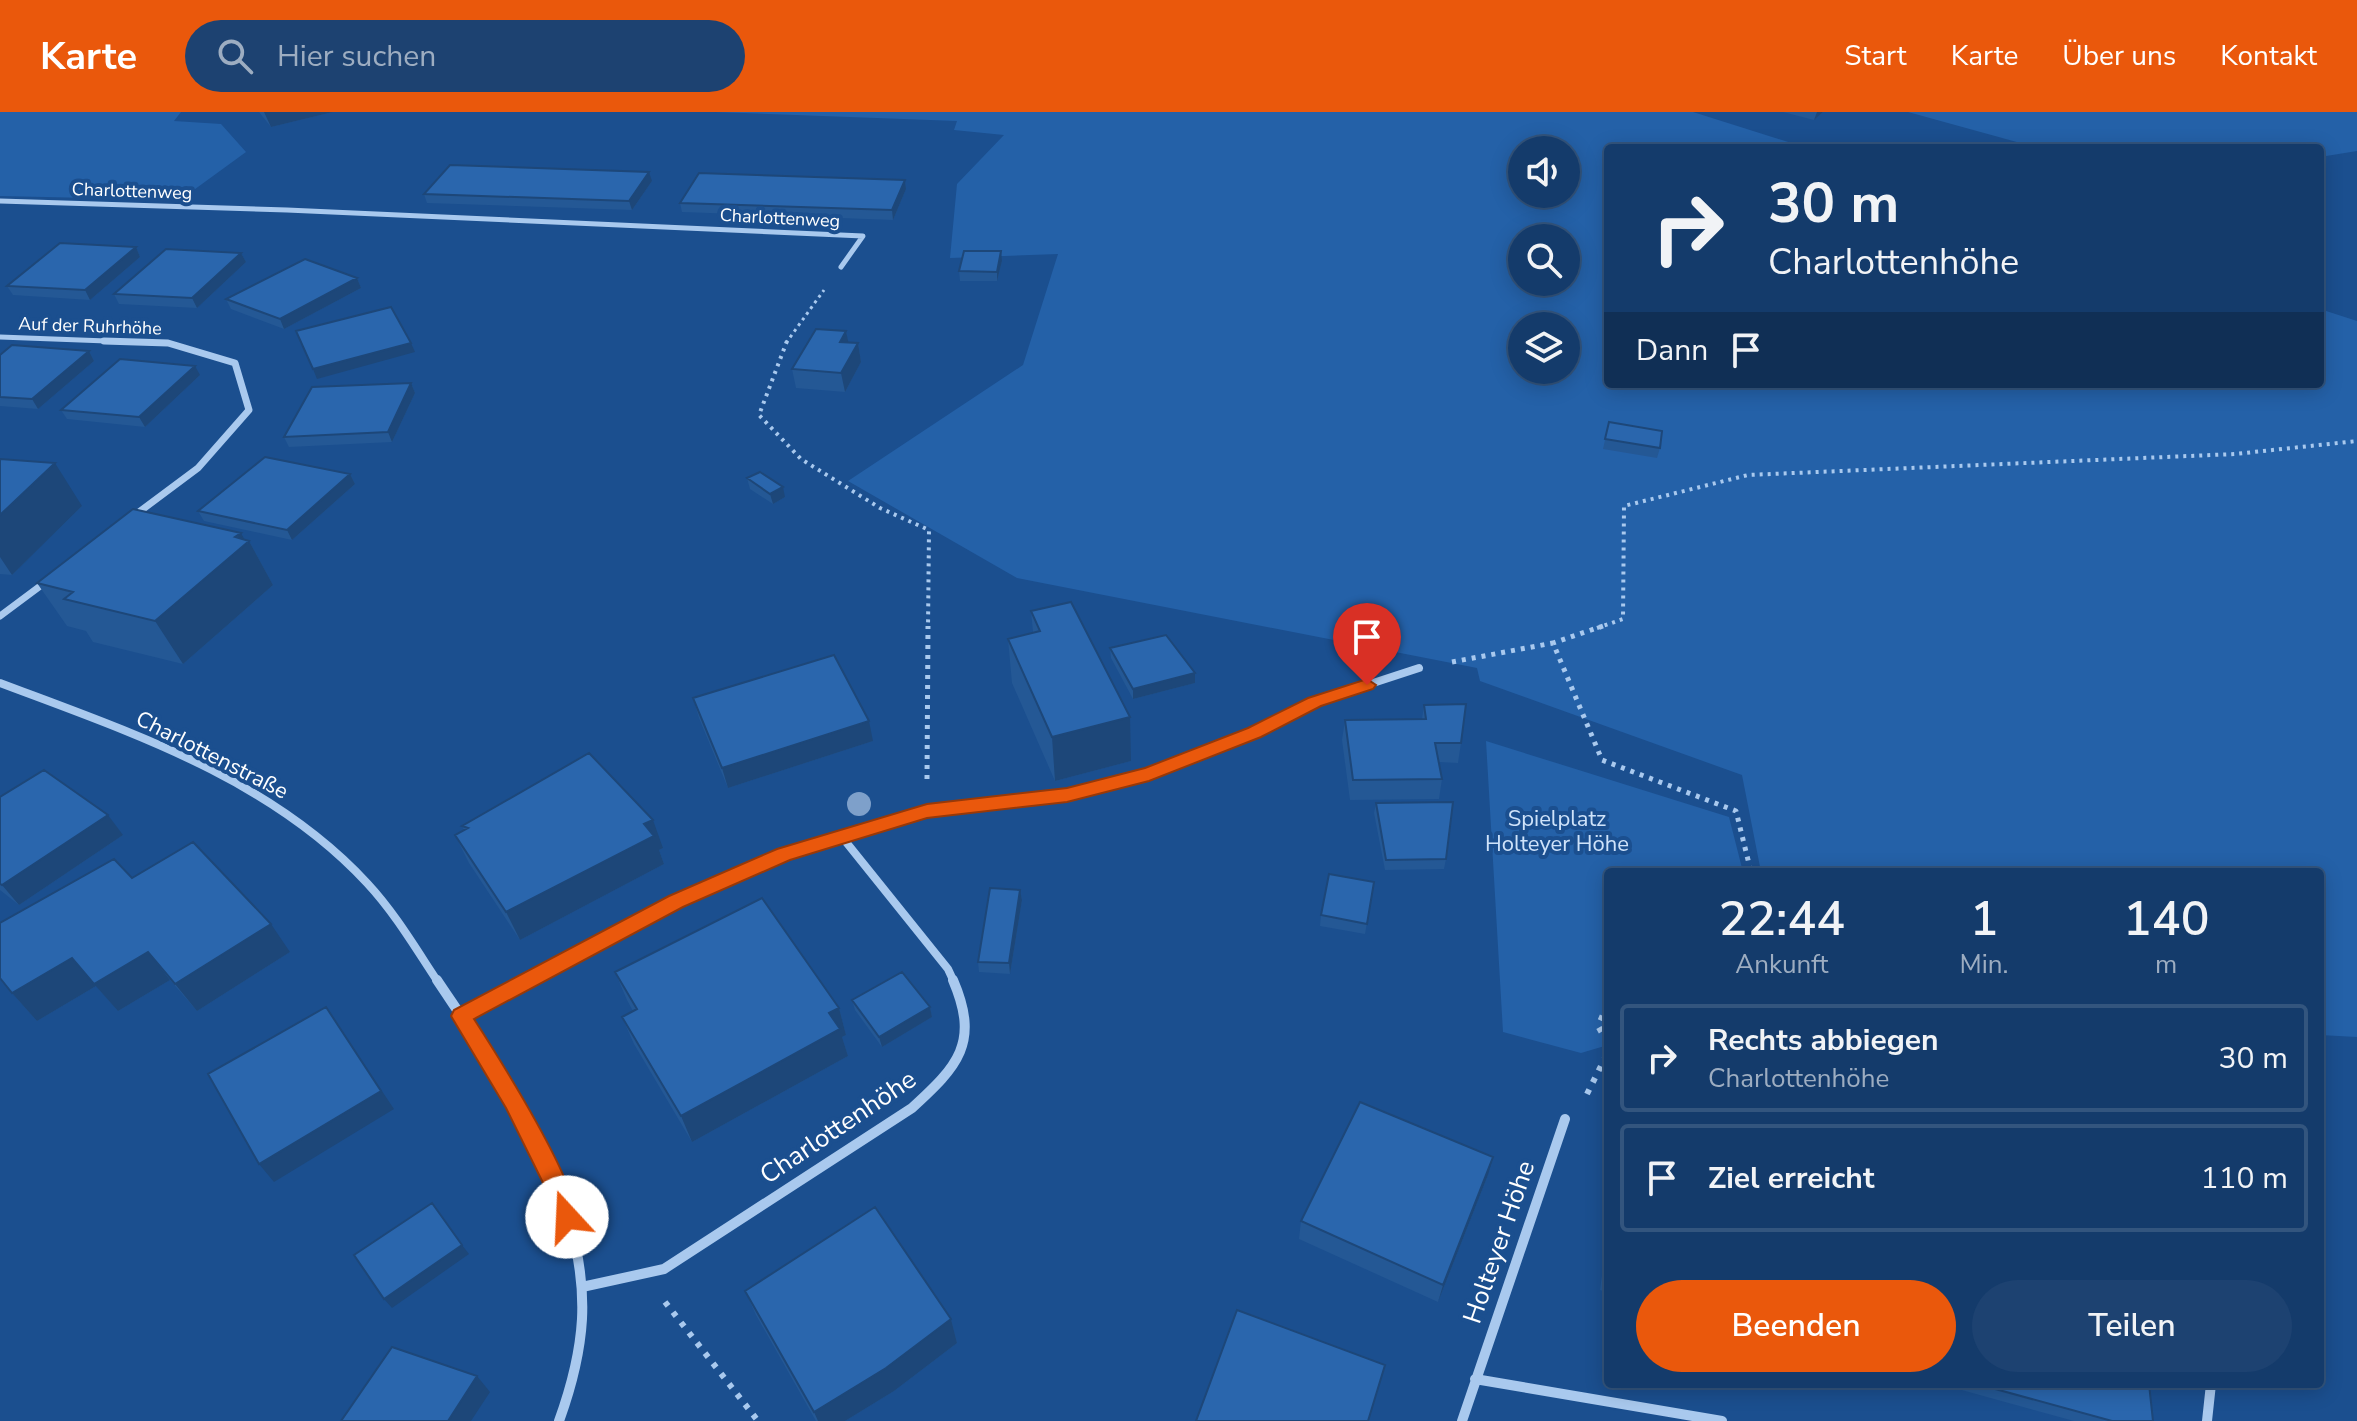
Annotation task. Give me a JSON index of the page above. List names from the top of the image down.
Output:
{
  "streets": {
    "street": [
      "Charlottenweg",
      "Auf der Ruhrhöhe",
      "Charlottenstraße",
      "Charlottenhöhe",
      "Holteyer Höhe"
    ]
  },
  "crossings": [
    ["Charlottenstraße", "Charlottenhöhe"]
  ],
  "parks": ["Spielplatz Holteyer Höhe"],
  "page": {
    "header": "Karte",
    "search": "Hier suchen",
    "nav": [
      "Start",
      "Karte",
      "Über uns",
      "Kontakt"
    ],
    "turn": ["30 m", "Charlottenhöhe"],
    "then": "Dann",
    "eta": [
      "22:44",
      "Ankunft",
      "1",
      "Min.",
      "140",
      "m"
    ],
    "list": [
      {
        "name": "Rechts abbiegen",
        "note": "Charlottenhöhe",
        "value": "30 m"
      },
      {
        "name": "Ziel erreicht",
        "value": "110 m"
      }
    ],
    "buttons": ["Beenden", "Teilen"]
  }
}
